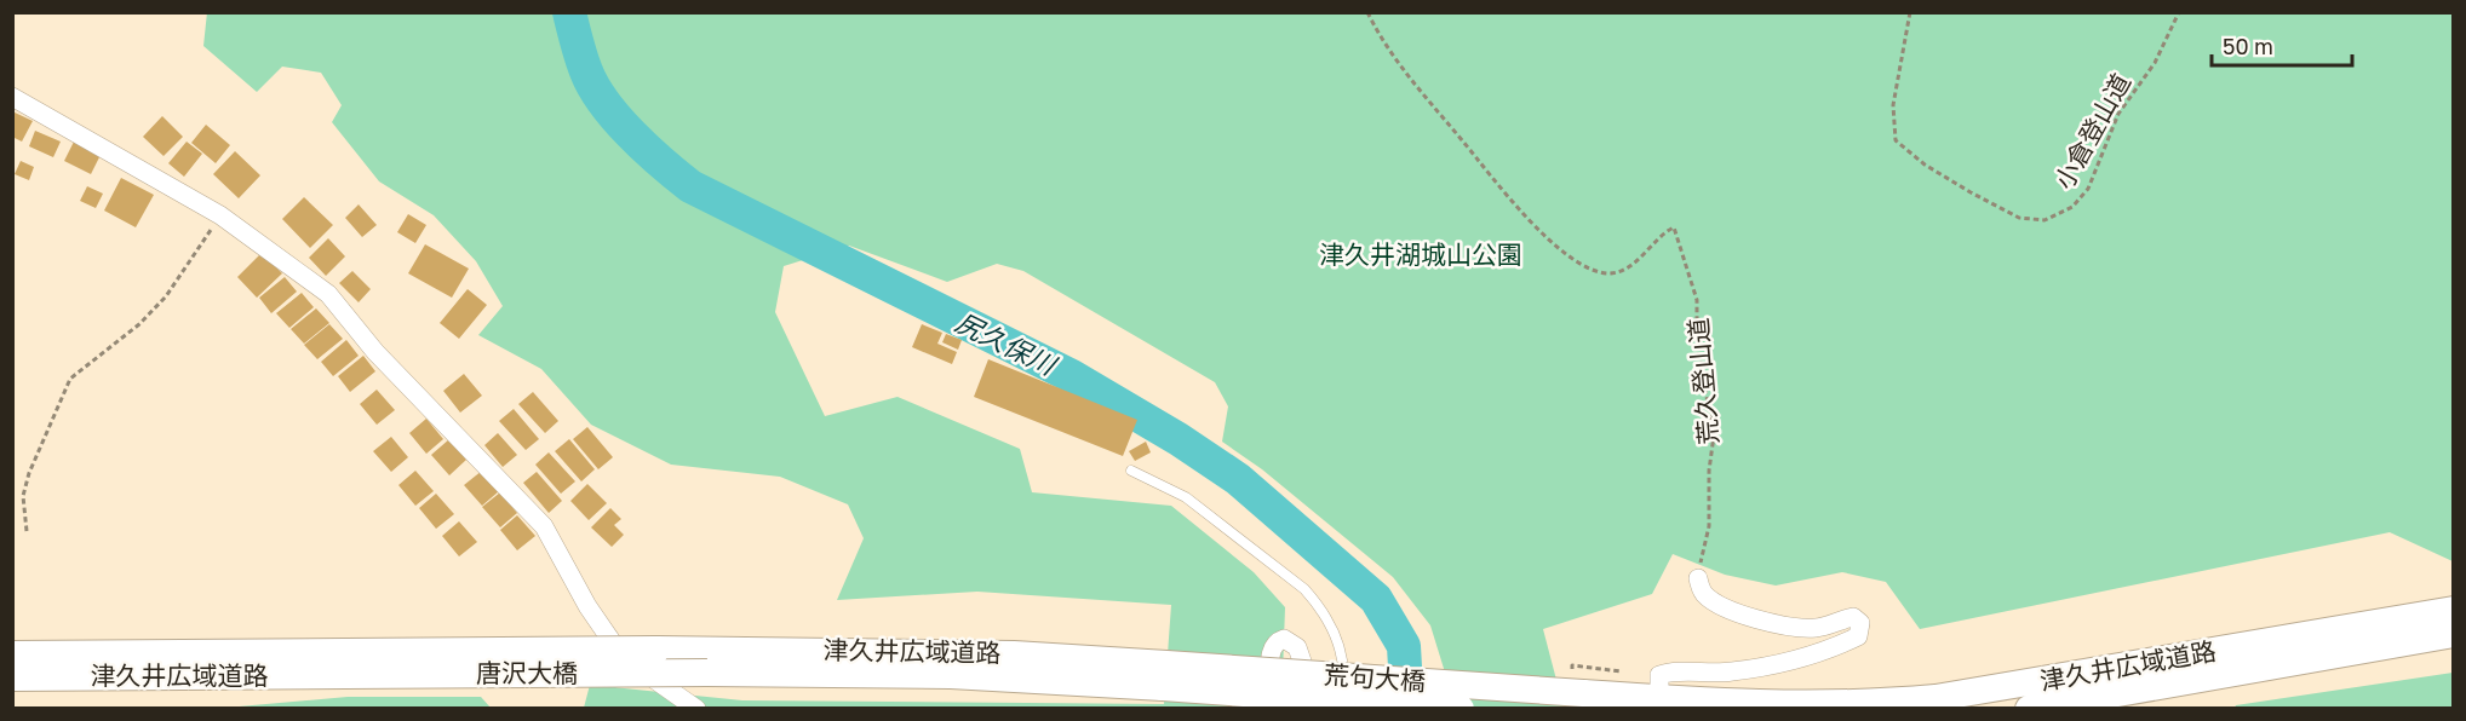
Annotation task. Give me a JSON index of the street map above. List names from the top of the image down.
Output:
{
  "streets": {
    "main road": ["津久井広域道路", "唐沢大橋", "荒句大橋"],
    "path": ["小倉登山道", "荒久登山道"]
  },
  "crossings": [
    ["津久井広域道路", "唐沢大橋"],
    ["津久井広域道路", "荒句大橋"]
  ],
  "water": ["尻久保川"],
  "parks": ["津久井湖城山公園"],
  "scale_bar": "50 m"
}
